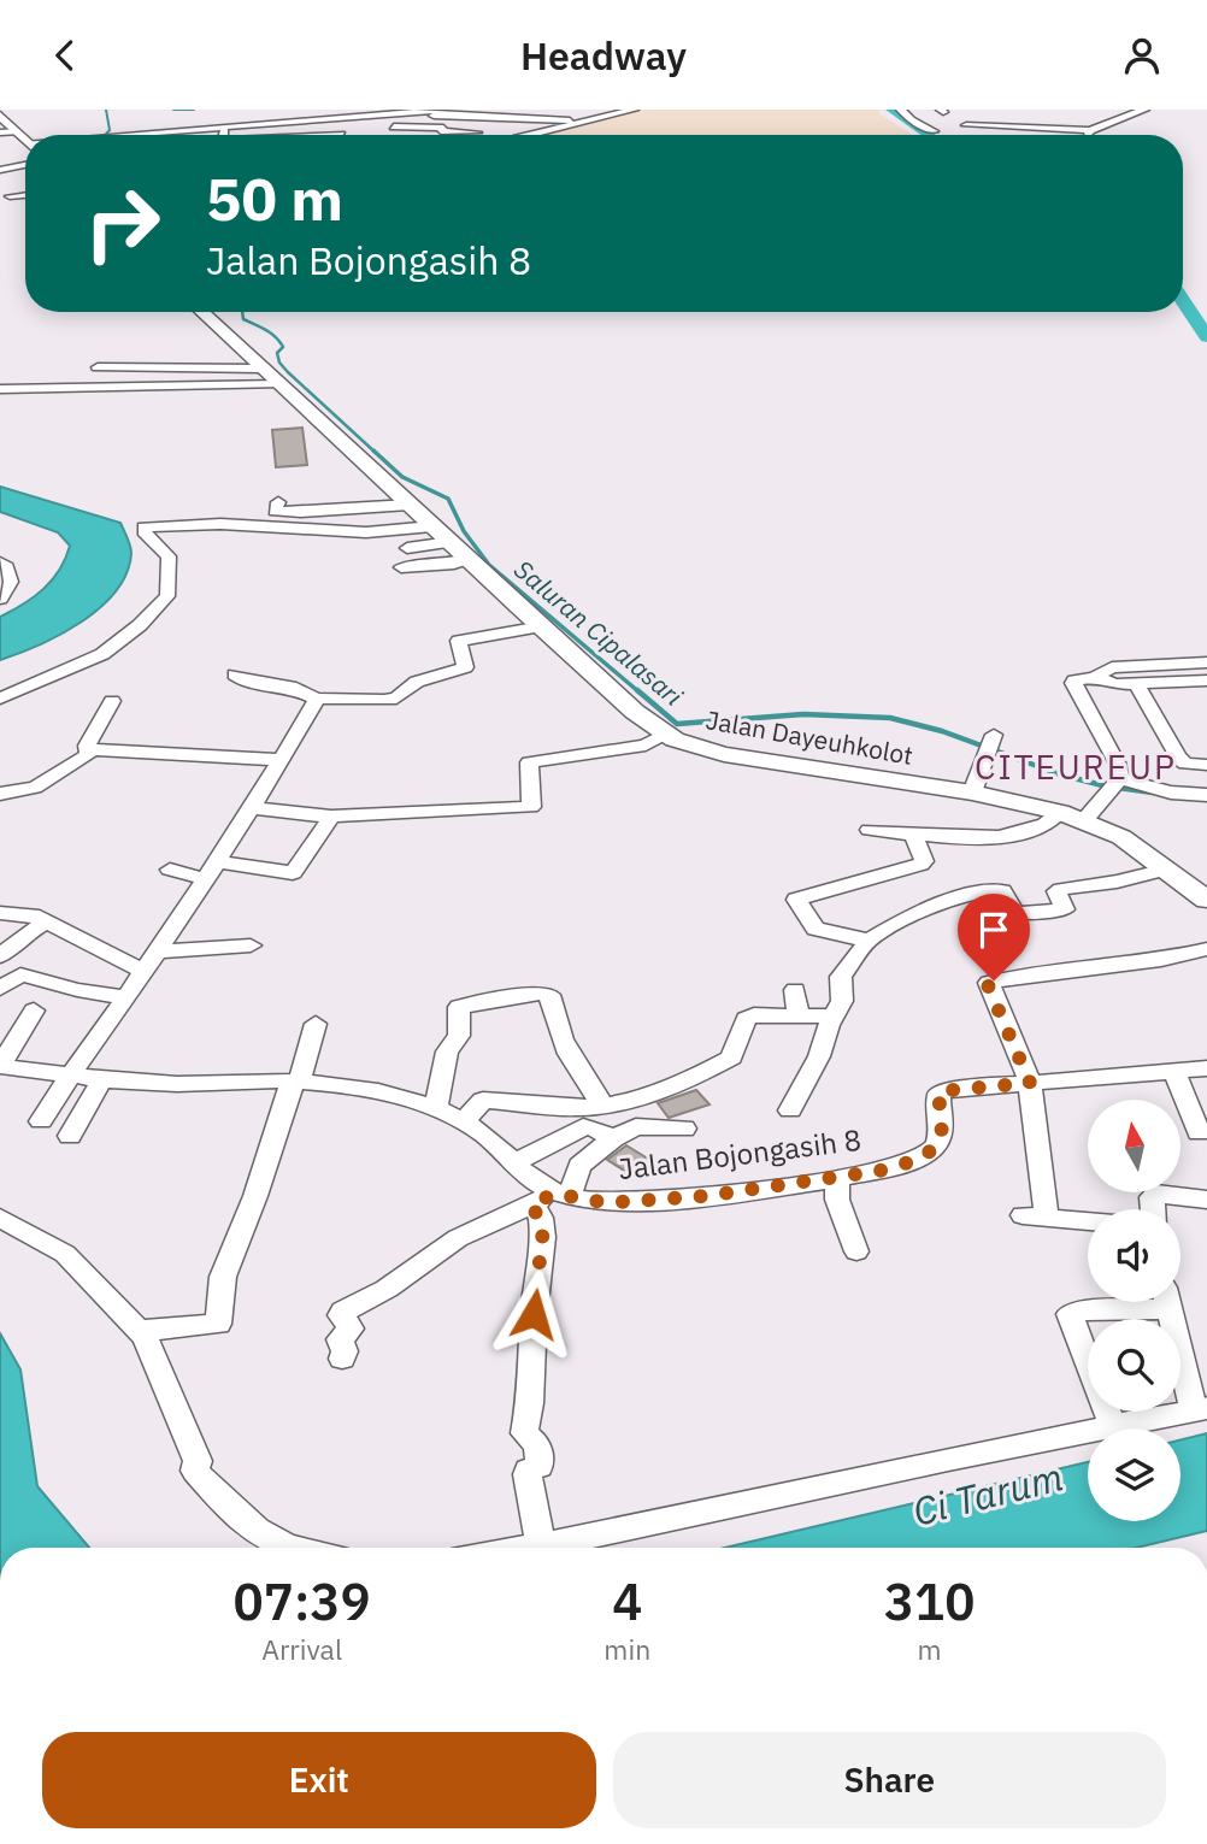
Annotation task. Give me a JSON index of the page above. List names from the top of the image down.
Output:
{
  "streets": {
    "main road": ["Jalan Dayeuhkolot"],
    "street": ["Jalan Bojongasih 8"]
  },
  "districts": ["CITEUREUP"],
  "water": ["Saluran Cipalasari", "Ci Tarum"],
  "north": "top",
  "page": {
    "header": "Headway",
    "turn": ["50 m", "Jalan Bojongasih 8"],
    "eta": [
      "07:39",
      "Arrival",
      "4",
      "min",
      "310",
      "m"
    ],
    "buttons": ["Exit", "Share"]
  }
}
